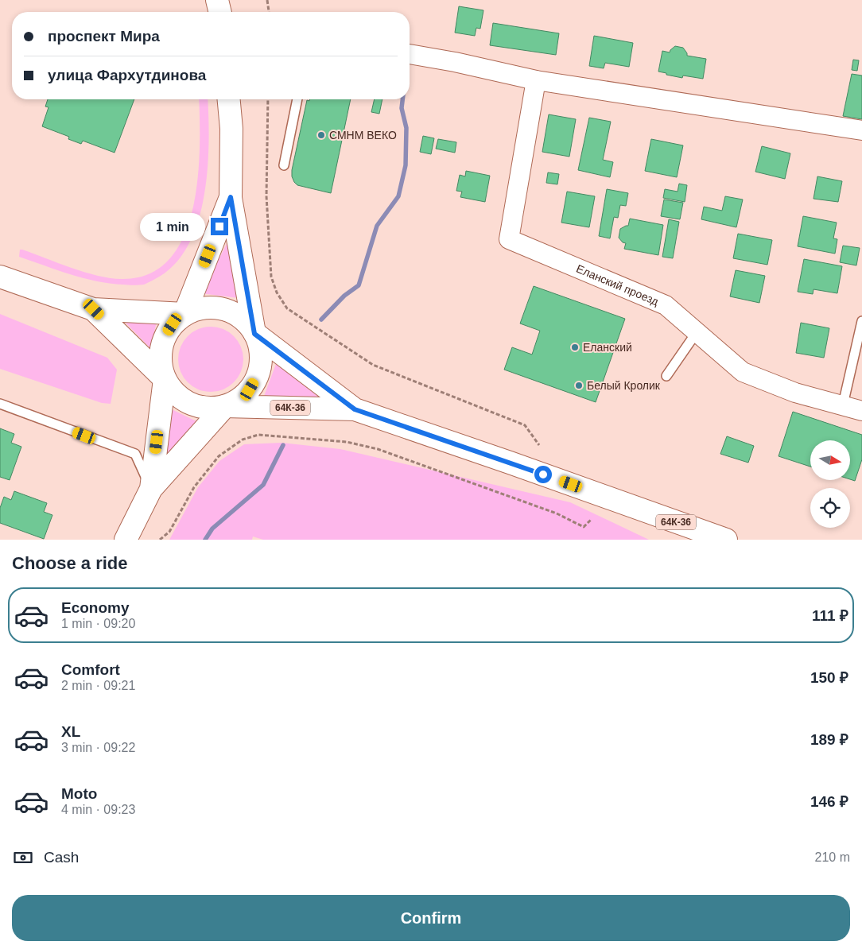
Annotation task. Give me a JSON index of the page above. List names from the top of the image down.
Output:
{
  "streets": {
    "main road": ["64К-36"],
    "street": ["Еланский проезд"]
  },
  "places": ["СМНМ ВЕКО", "Еланский", "Белый Кролик"],
  "north": "right",
  "page": {
    "banner": ["проспект Мира", "улица Фархутдинова"],
    "bubble": "1 min",
    "heading": "Choose a ride",
    "list": [
      {
        "name": "Economy",
        "note": "1 min · 09:20",
        "value": "111 ₽"
      },
      {
        "name": "Comfort",
        "note": "2 min · 09:21",
        "value": "150 ₽"
      },
      {
        "name": "XL",
        "note": "3 min · 09:22",
        "value": "189 ₽"
      },
      {
        "name": "Moto",
        "note": "4 min · 09:23",
        "value": "146 ₽"
      }
    ],
    "pay": ["Cash", "210 m"],
    "buttons": "Confirm"
  }
}
